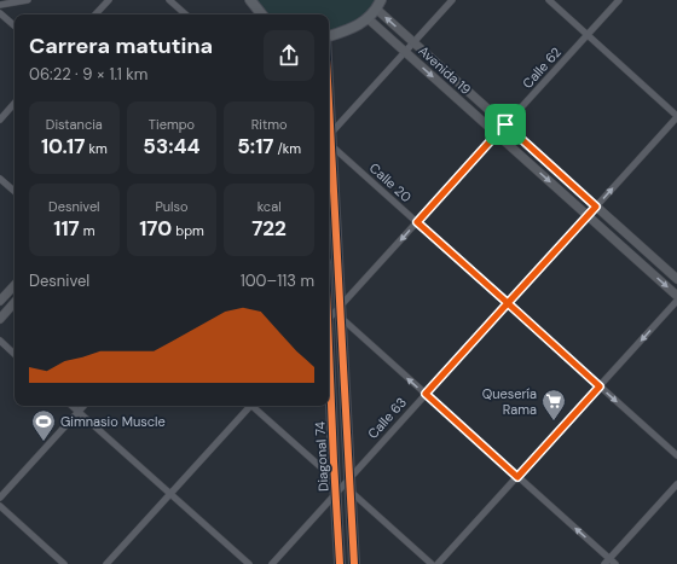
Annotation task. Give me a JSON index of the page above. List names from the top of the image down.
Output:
{
  "streets": {
    "main road": ["Avenida 19", "Diagonal 74"],
    "street": ["Calle 62", "Calle 20", "Calle 63"]
  },
  "crossings": [
    ["Calle 62", "Avenida 19"],
    ["Calle 62", "Calle 20"],
    ["Calle 62", "Diagonal 74"],
    ["Avenida 19", "Calle 63"],
    ["Calle 20", "Calle 63"],
    ["Calle 63", "Diagonal 74"]
  ],
  "places": {
    "supermarket": ["Quesería Rama"],
    "sports": ["Gimnasio Muscle"]
  },
  "page": {
    "heading": ["Carrera matutina", "06:22 · 9 × 1.1 km"],
    "stats": [
      ["Distancia", "10.17 km"],
      ["Tiempo", "53:44"],
      ["Ritmo", "5:17 /km"],
      ["Desnivel", "117 m"],
      ["Pulso", "170 bpm"],
      ["kcal", "722"]
    ],
    "chart": ["Desnivel", "100–113 m"]
  }
}
